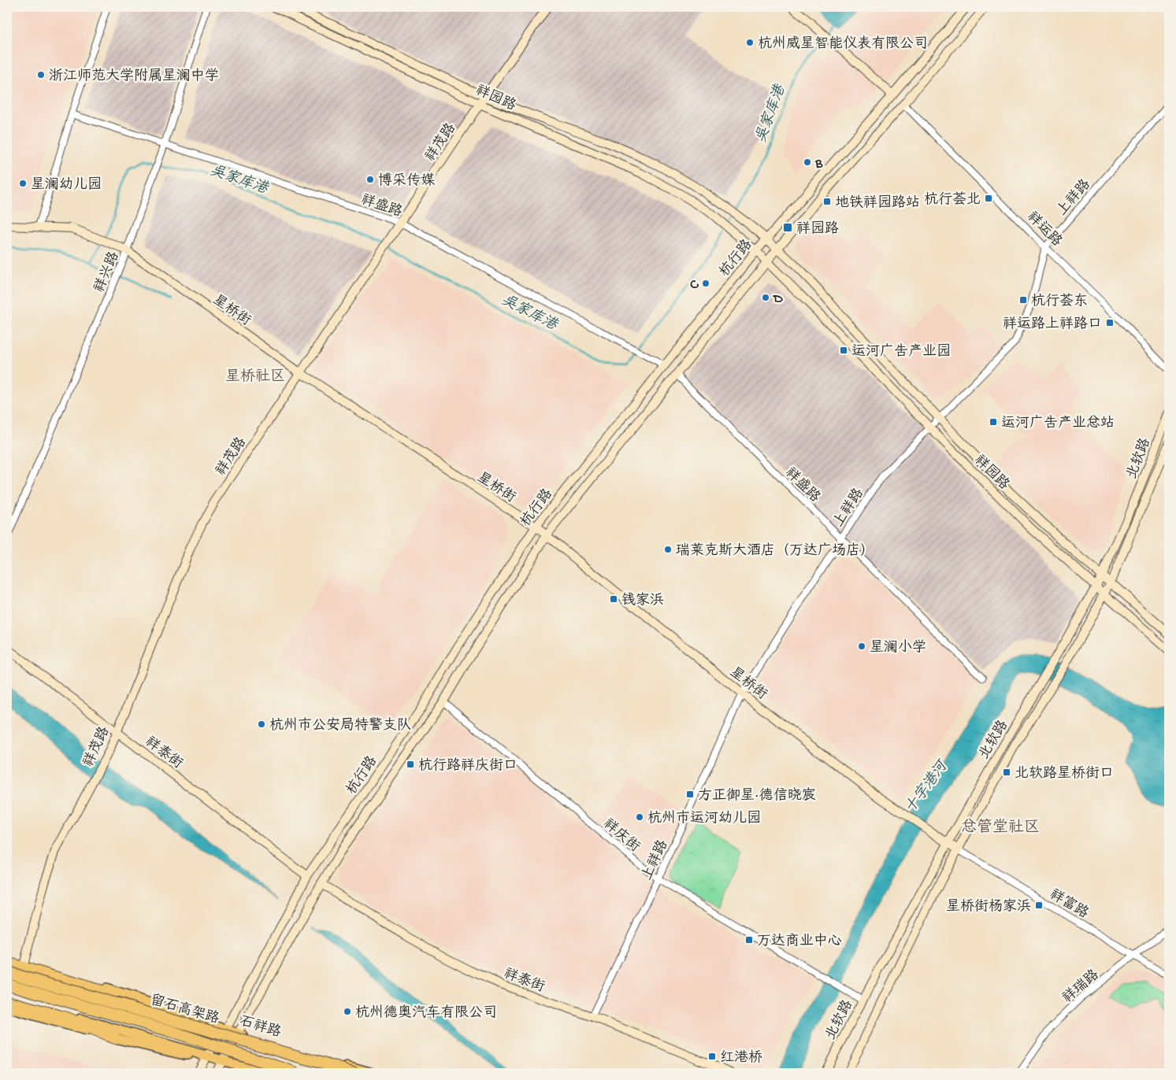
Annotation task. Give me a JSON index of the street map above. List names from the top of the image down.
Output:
{
  "streets": {
    "highway": ["留石高架路"],
    "main road": [
      "祥园路",
      "祥茂路",
      "杭行路",
      "星桥街",
      "北软路",
      "祥泰街",
      "石祥路"
    ],
    "street": [
      "上祥路",
      "祥盛路",
      "祥运路",
      "祥兴路",
      "祥庆街",
      "祥富路",
      "祥瑞路"
    ]
  },
  "crossings": [
    ["祥园路", "祥茂路"],
    ["祥园路", "上祥路"],
    ["祥园路", "杭行路"],
    ["祥园路", "北软路"],
    ["祥茂路", "祥盛路"],
    ["祥茂路", "星桥街"],
    ["祥茂路", "祥泰街"],
    ["祥茂路", "石祥路"],
    ["上祥路", "祥盛路"],
    ["上祥路", "祥运路"],
    ["上祥路", "星桥街"],
    ["上祥路", "祥泰街"],
    ["上祥路", "祥庆街"],
    ["祥盛路", "杭行路"],
    ["祥盛路", "祥兴路"],
    ["祥运路", "杭行路"],
    ["杭行路", "星桥街"],
    ["杭行路", "祥泰街"],
    ["杭行路", "祥庆街"],
    ["杭行路", "石祥路"],
    ["祥兴路", "星桥街"],
    ["星桥街", "北软路"],
    ["星桥街", "祥富路"],
    ["北软路", "祥庆街"],
    ["北软路", "祥富路"],
    ["祥富路", "祥瑞路"]
  ],
  "districts": ["星桥社区", "总管堂社区"],
  "water": ["吴家库港", "十字港河"],
  "places": {
    "other": [
      "杭州威星智能仪表有限公司",
      "浙江师范大学附属星澜中学",
      "B",
      "博采传媒",
      "星澜幼儿园",
      "C",
      "D",
      "瑞莱克斯大酒店（万达广场店）",
      "星澜小学",
      "杭州市公安局特警支队",
      "杭州市运河幼儿园",
      "杭州德奥汽车有限公司"
    ],
    "transit": [
      "杭行荟北",
      "地铁祥园路站",
      "祥园路",
      "杭行荟东",
      "祥运路上祥路口",
      "运河广告产业园",
      "运河广告产业总站",
      "钱家浜",
      "杭行路祥庆街口",
      "北软路星桥街口",
      "方正御星·德信晓宸",
      "星桥街杨家浜",
      "万达商业中心",
      "红港桥"
    ]
  }
}
